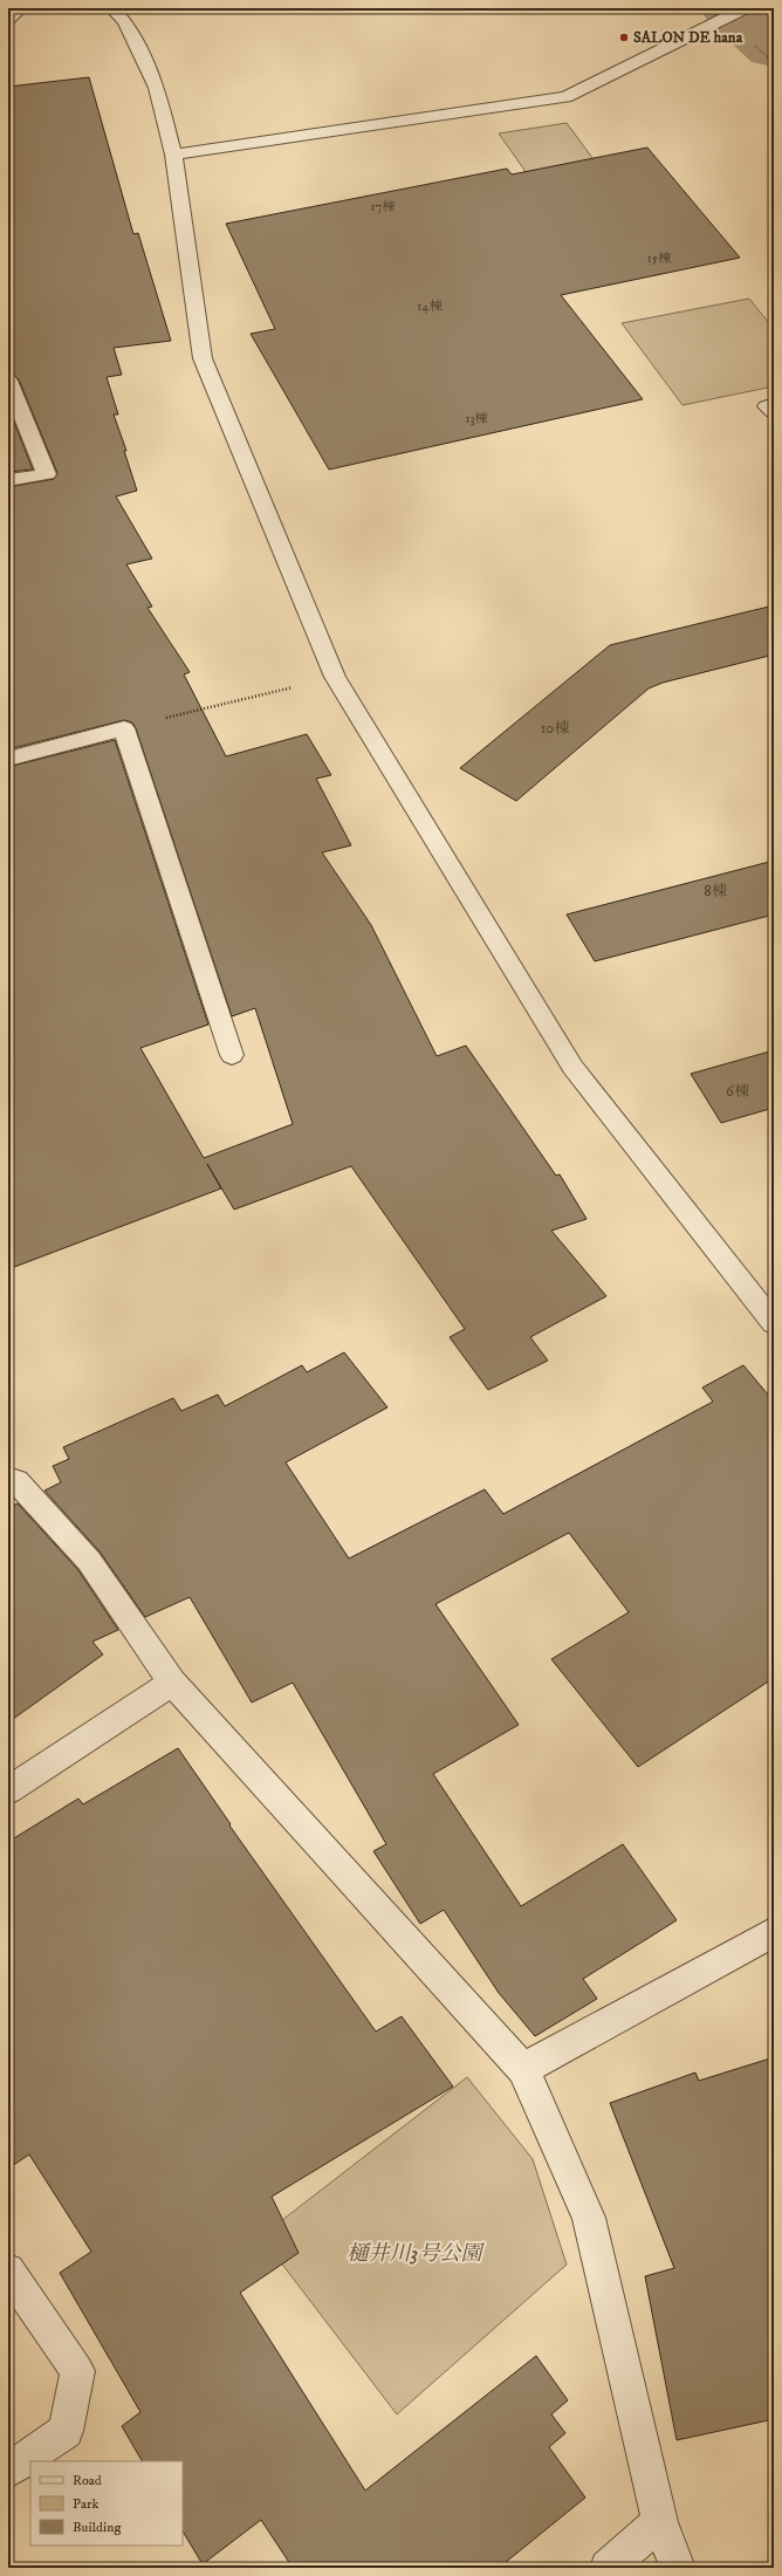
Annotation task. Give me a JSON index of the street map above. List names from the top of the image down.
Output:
{
  "parks": ["樋井川3号公園"],
  "places": ["SALON DE hana"],
  "house_numbers": [
    "17棟",
    "15棟",
    "14棟",
    "13棟",
    "10棟",
    "8棟",
    "6棟"
  ],
  "legend": ["Road", "Park", "Building"]
}
